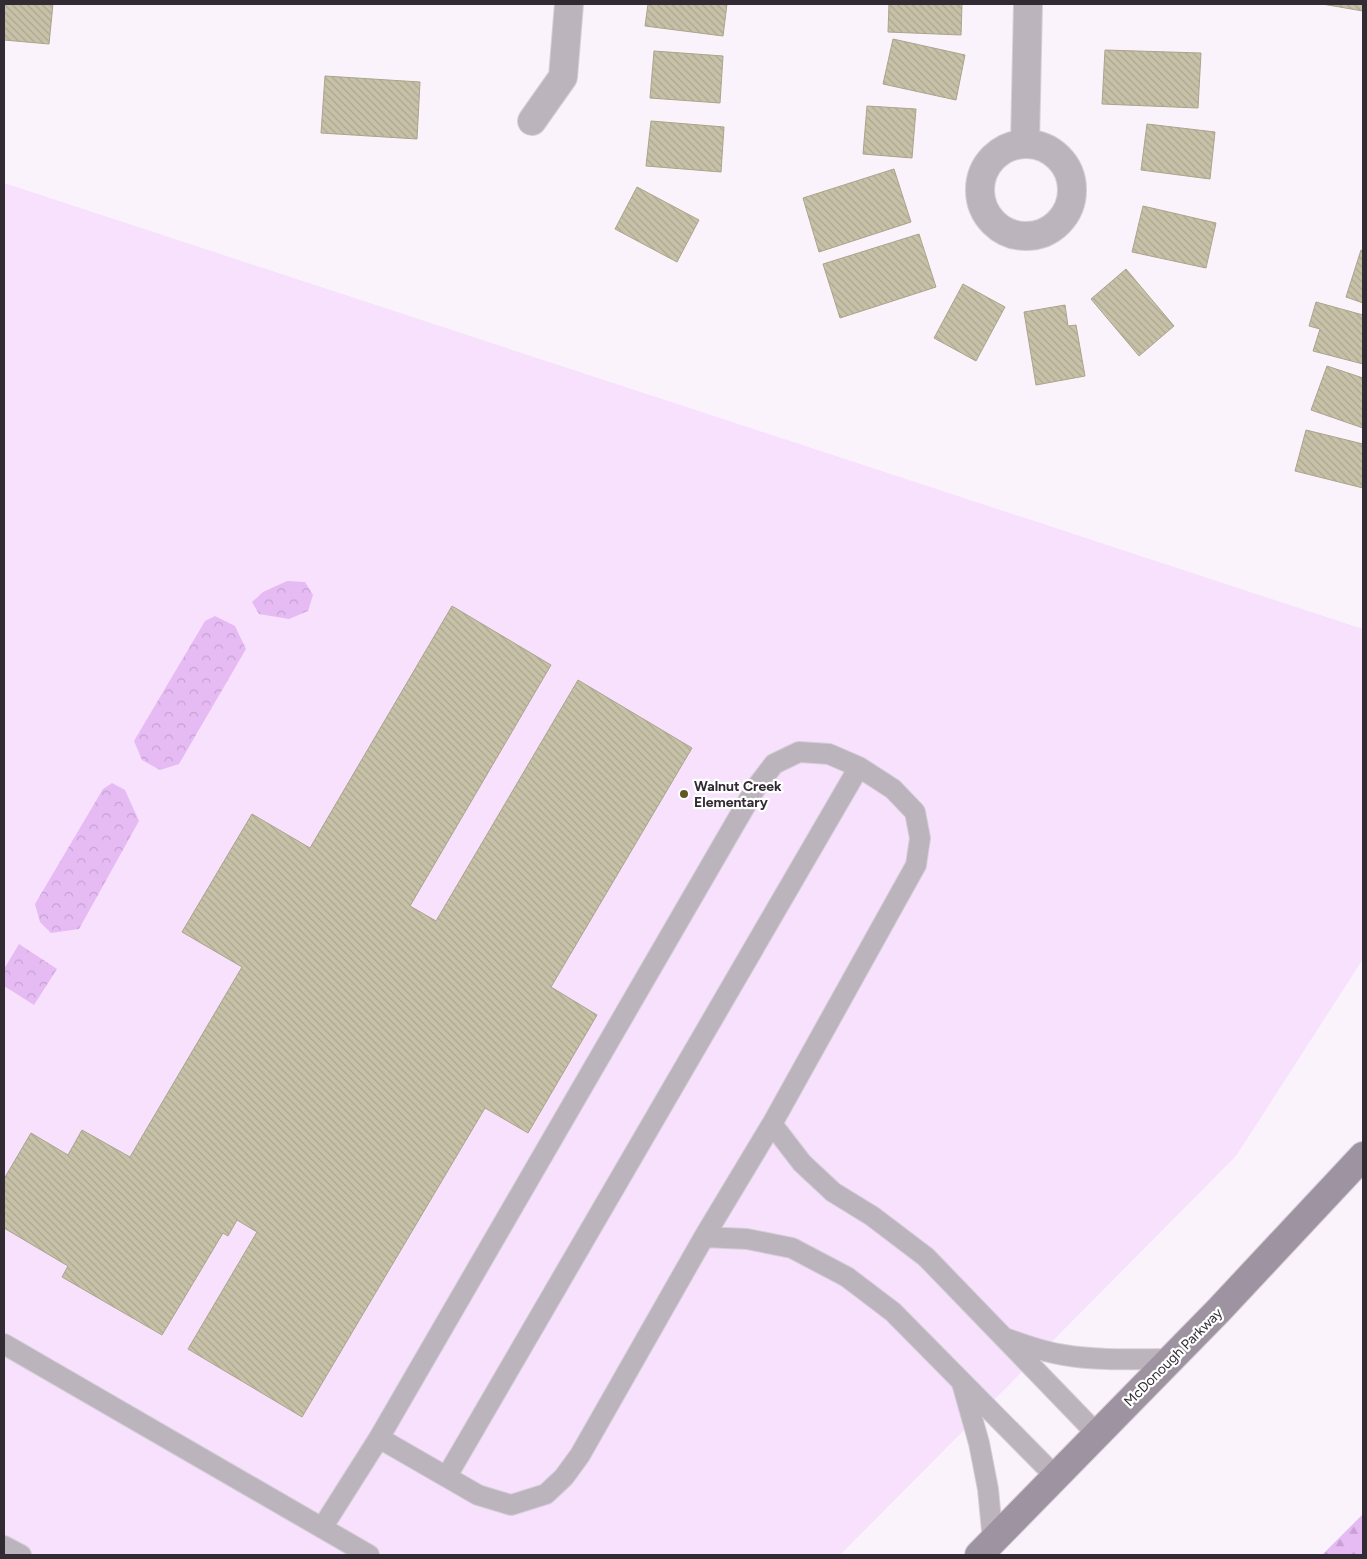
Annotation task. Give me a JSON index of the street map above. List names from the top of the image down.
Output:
{
  "streets": {
    "street": ["McDonough Parkway"]
  },
  "places": ["Walnut Creek Elementary"]
}
